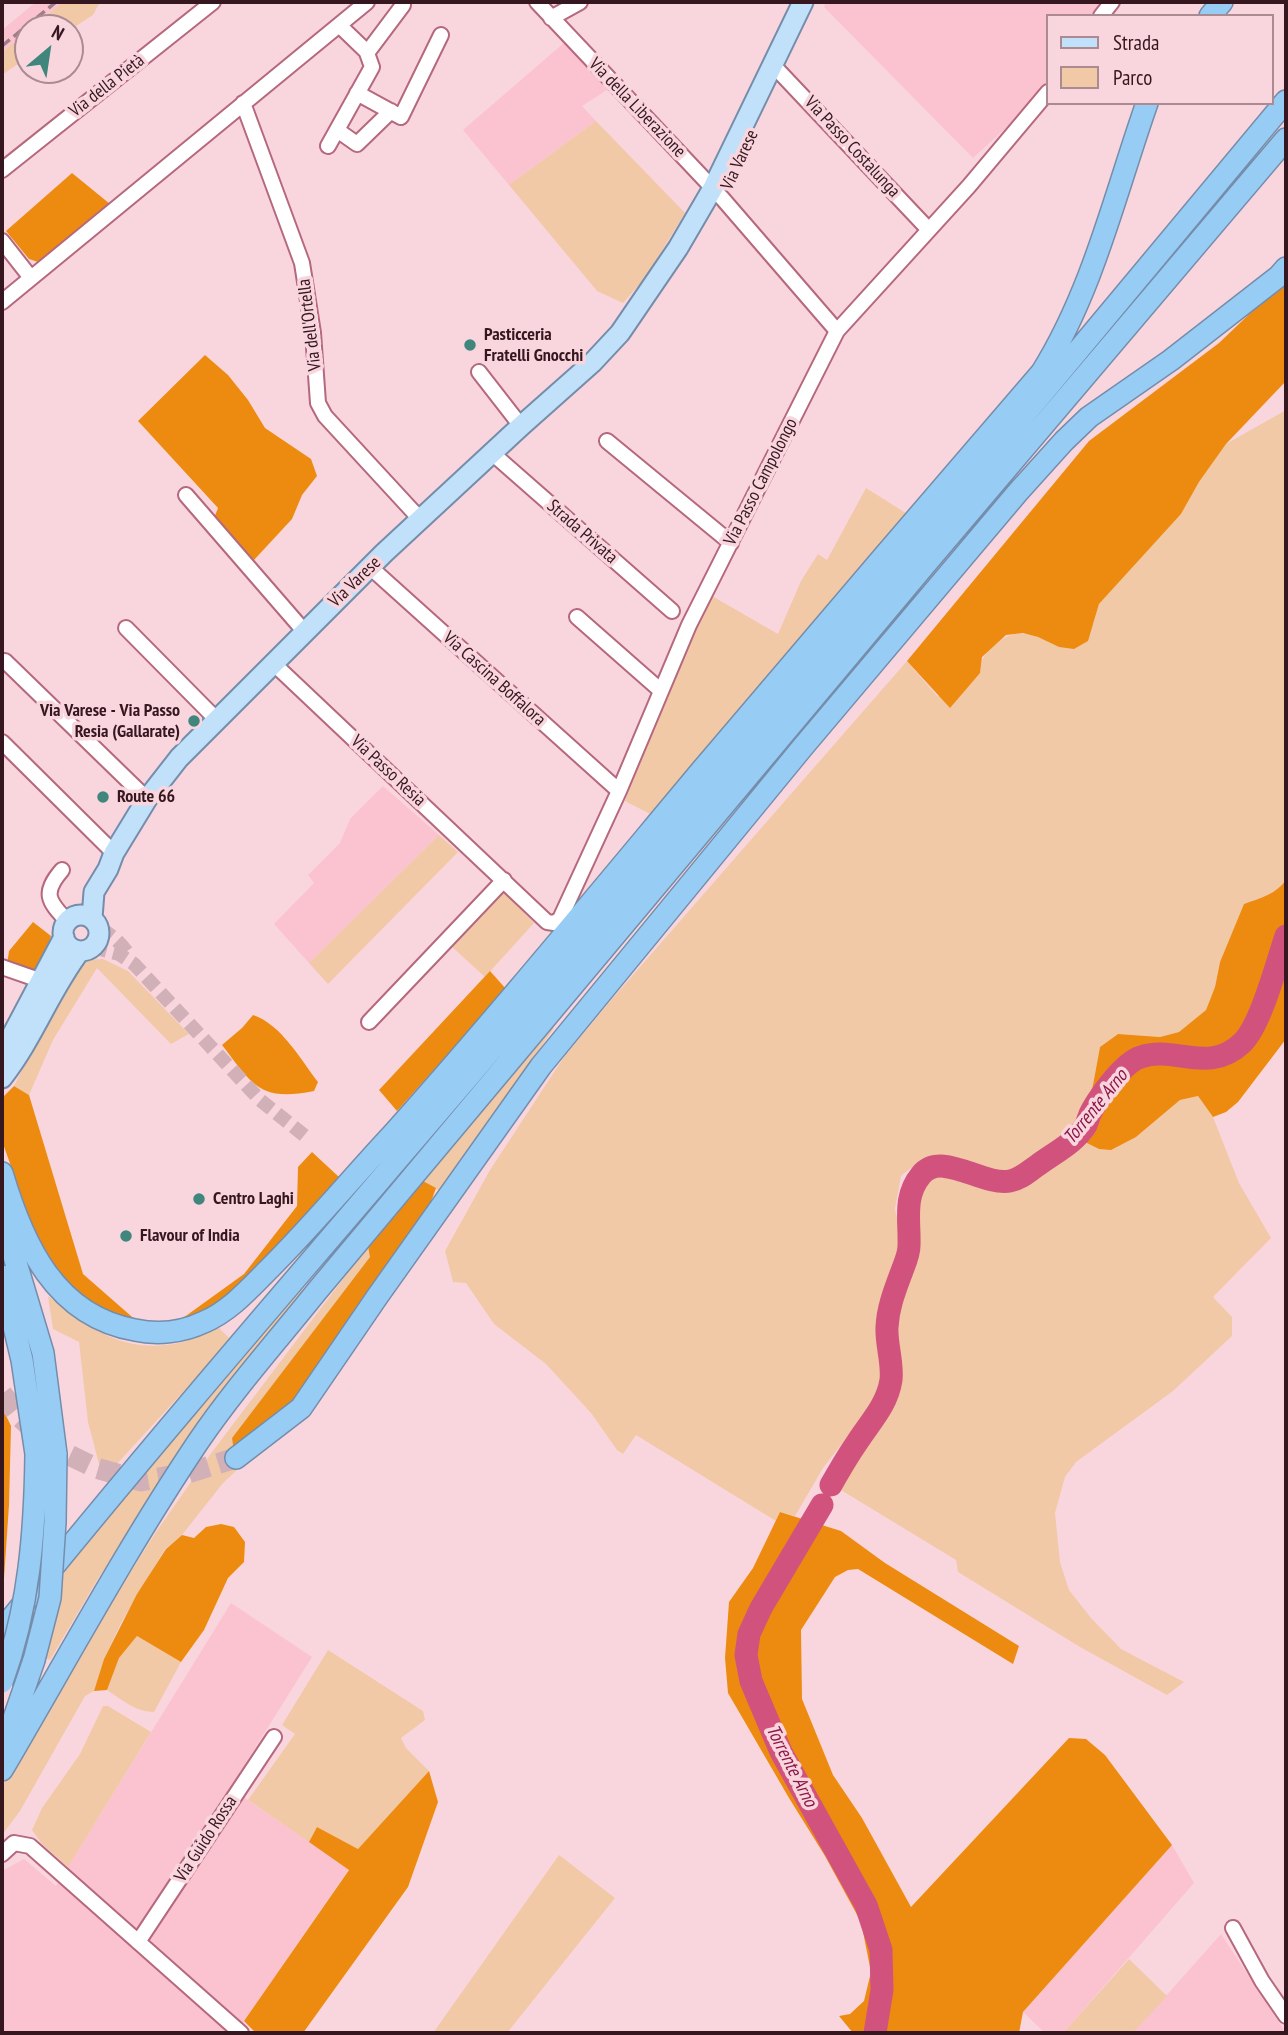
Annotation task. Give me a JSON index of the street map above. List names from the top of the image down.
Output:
{
  "streets": {
    "main road": ["Via Varese"],
    "street": [
      "Via della Pietà",
      "Via della Liberazione",
      "Via Passo Costalunga",
      "Via dell'Ortella",
      "Via Passo Campolongo",
      "Strada Privata",
      "Via Cascina Boffalora",
      "Via Passo Resia",
      "Via Guido Rossa"
    ]
  },
  "crossings": [
    ["Via della Liberazione", "Via Varese"],
    ["Via della Liberazione", "Via Passo Campolongo"],
    ["Via Passo Costalunga", "Via Varese"],
    ["Via Passo Costalunga", "Via Passo Campolongo"],
    ["Via Varese", "Via dell'Ortella"],
    ["Via Varese", "Strada Privata"],
    ["Via Varese", "Via Cascina Boffalora"],
    ["Via Varese", "Via Passo Resia"],
    ["Via Passo Campolongo", "Via Cascina Boffalora"],
    ["Via Passo Campolongo", "Via Passo Resia"]
  ],
  "water": ["Torrente Arno"],
  "places": [
    "Pasticceria Fratelli Gnocchi",
    "Via Varese - Via Passo Resia (Gallarate)",
    "Route 66",
    "Centro Laghi",
    "Flavour of India"
  ],
  "legend": ["Strada", "Parco"],
  "north": "top right"
}
